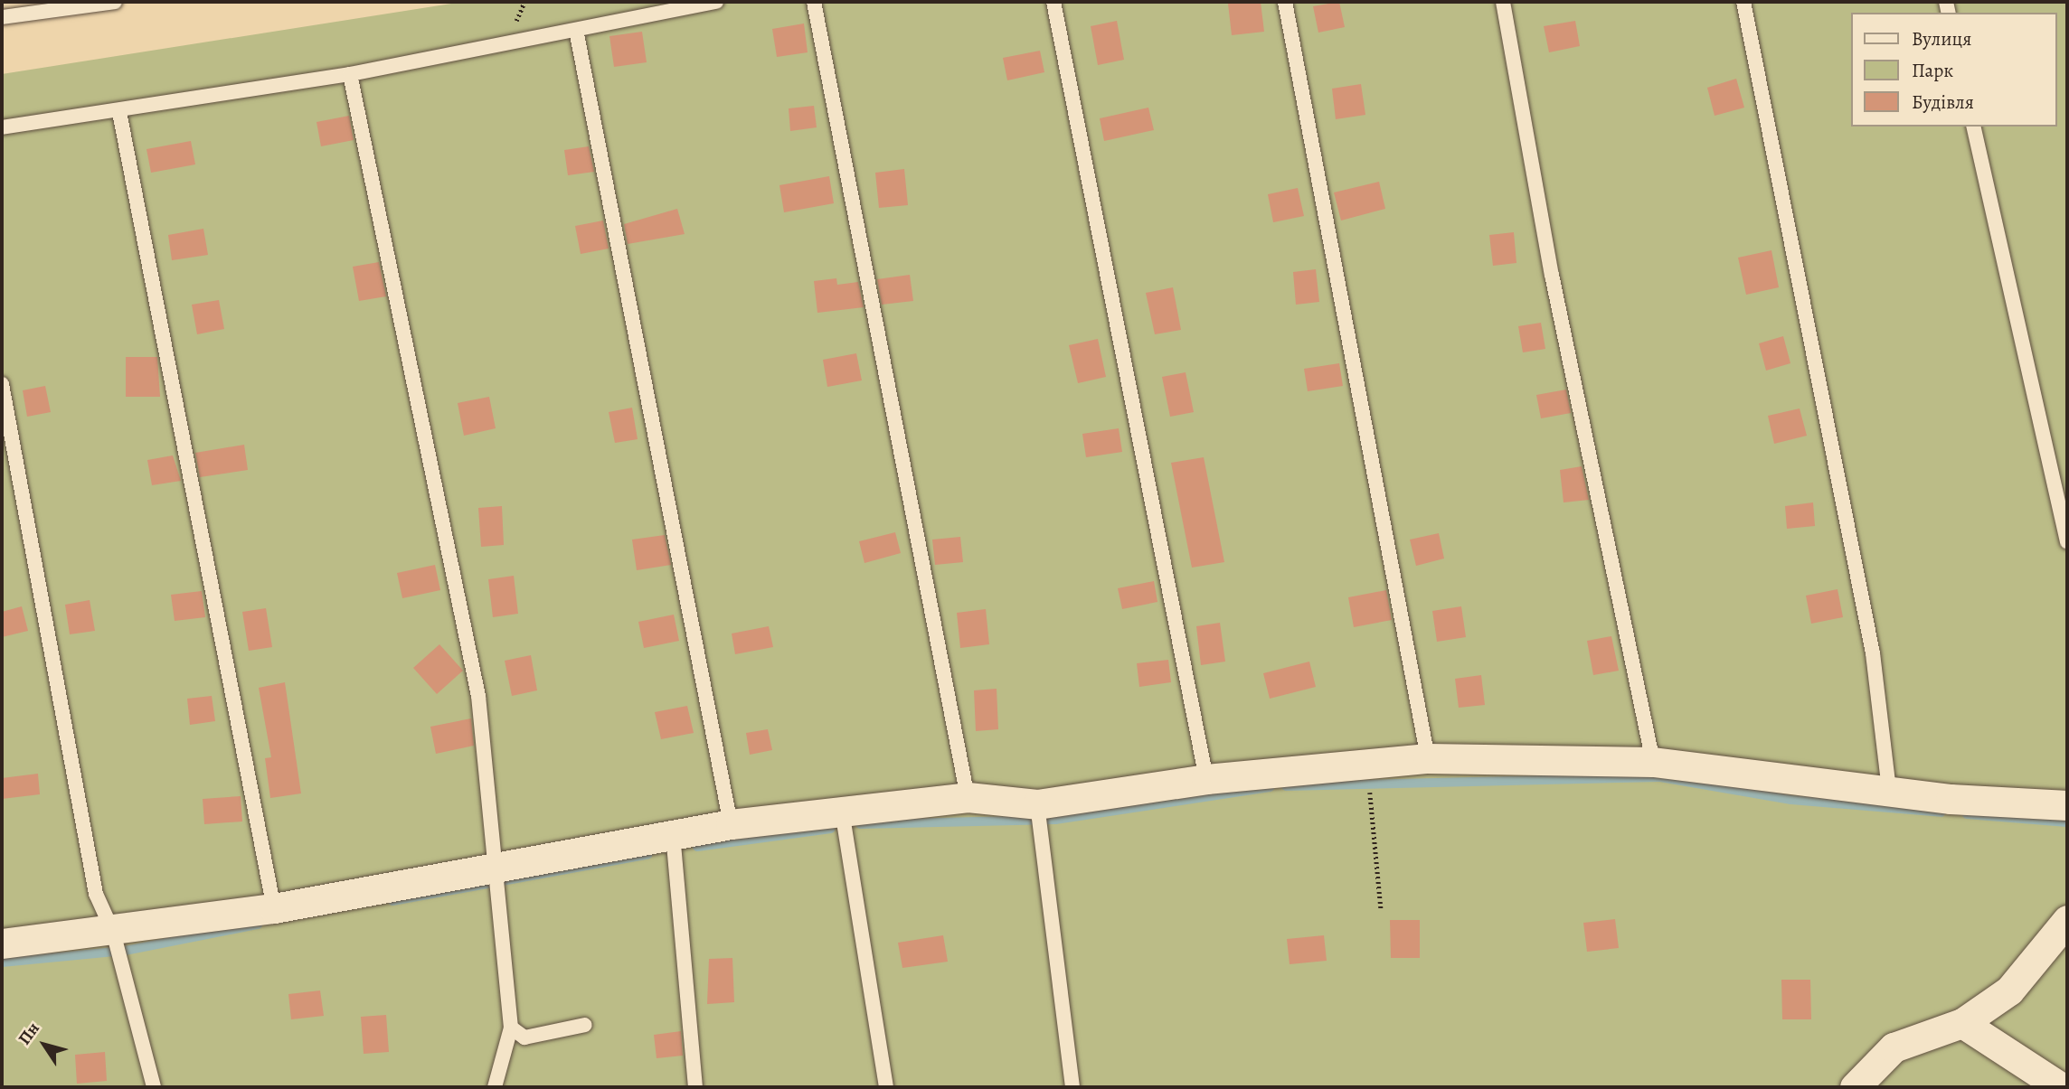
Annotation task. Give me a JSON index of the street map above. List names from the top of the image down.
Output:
{
  "legend": ["Вулиця", "Парк", "Будівля"],
  "north": "top left"
}
